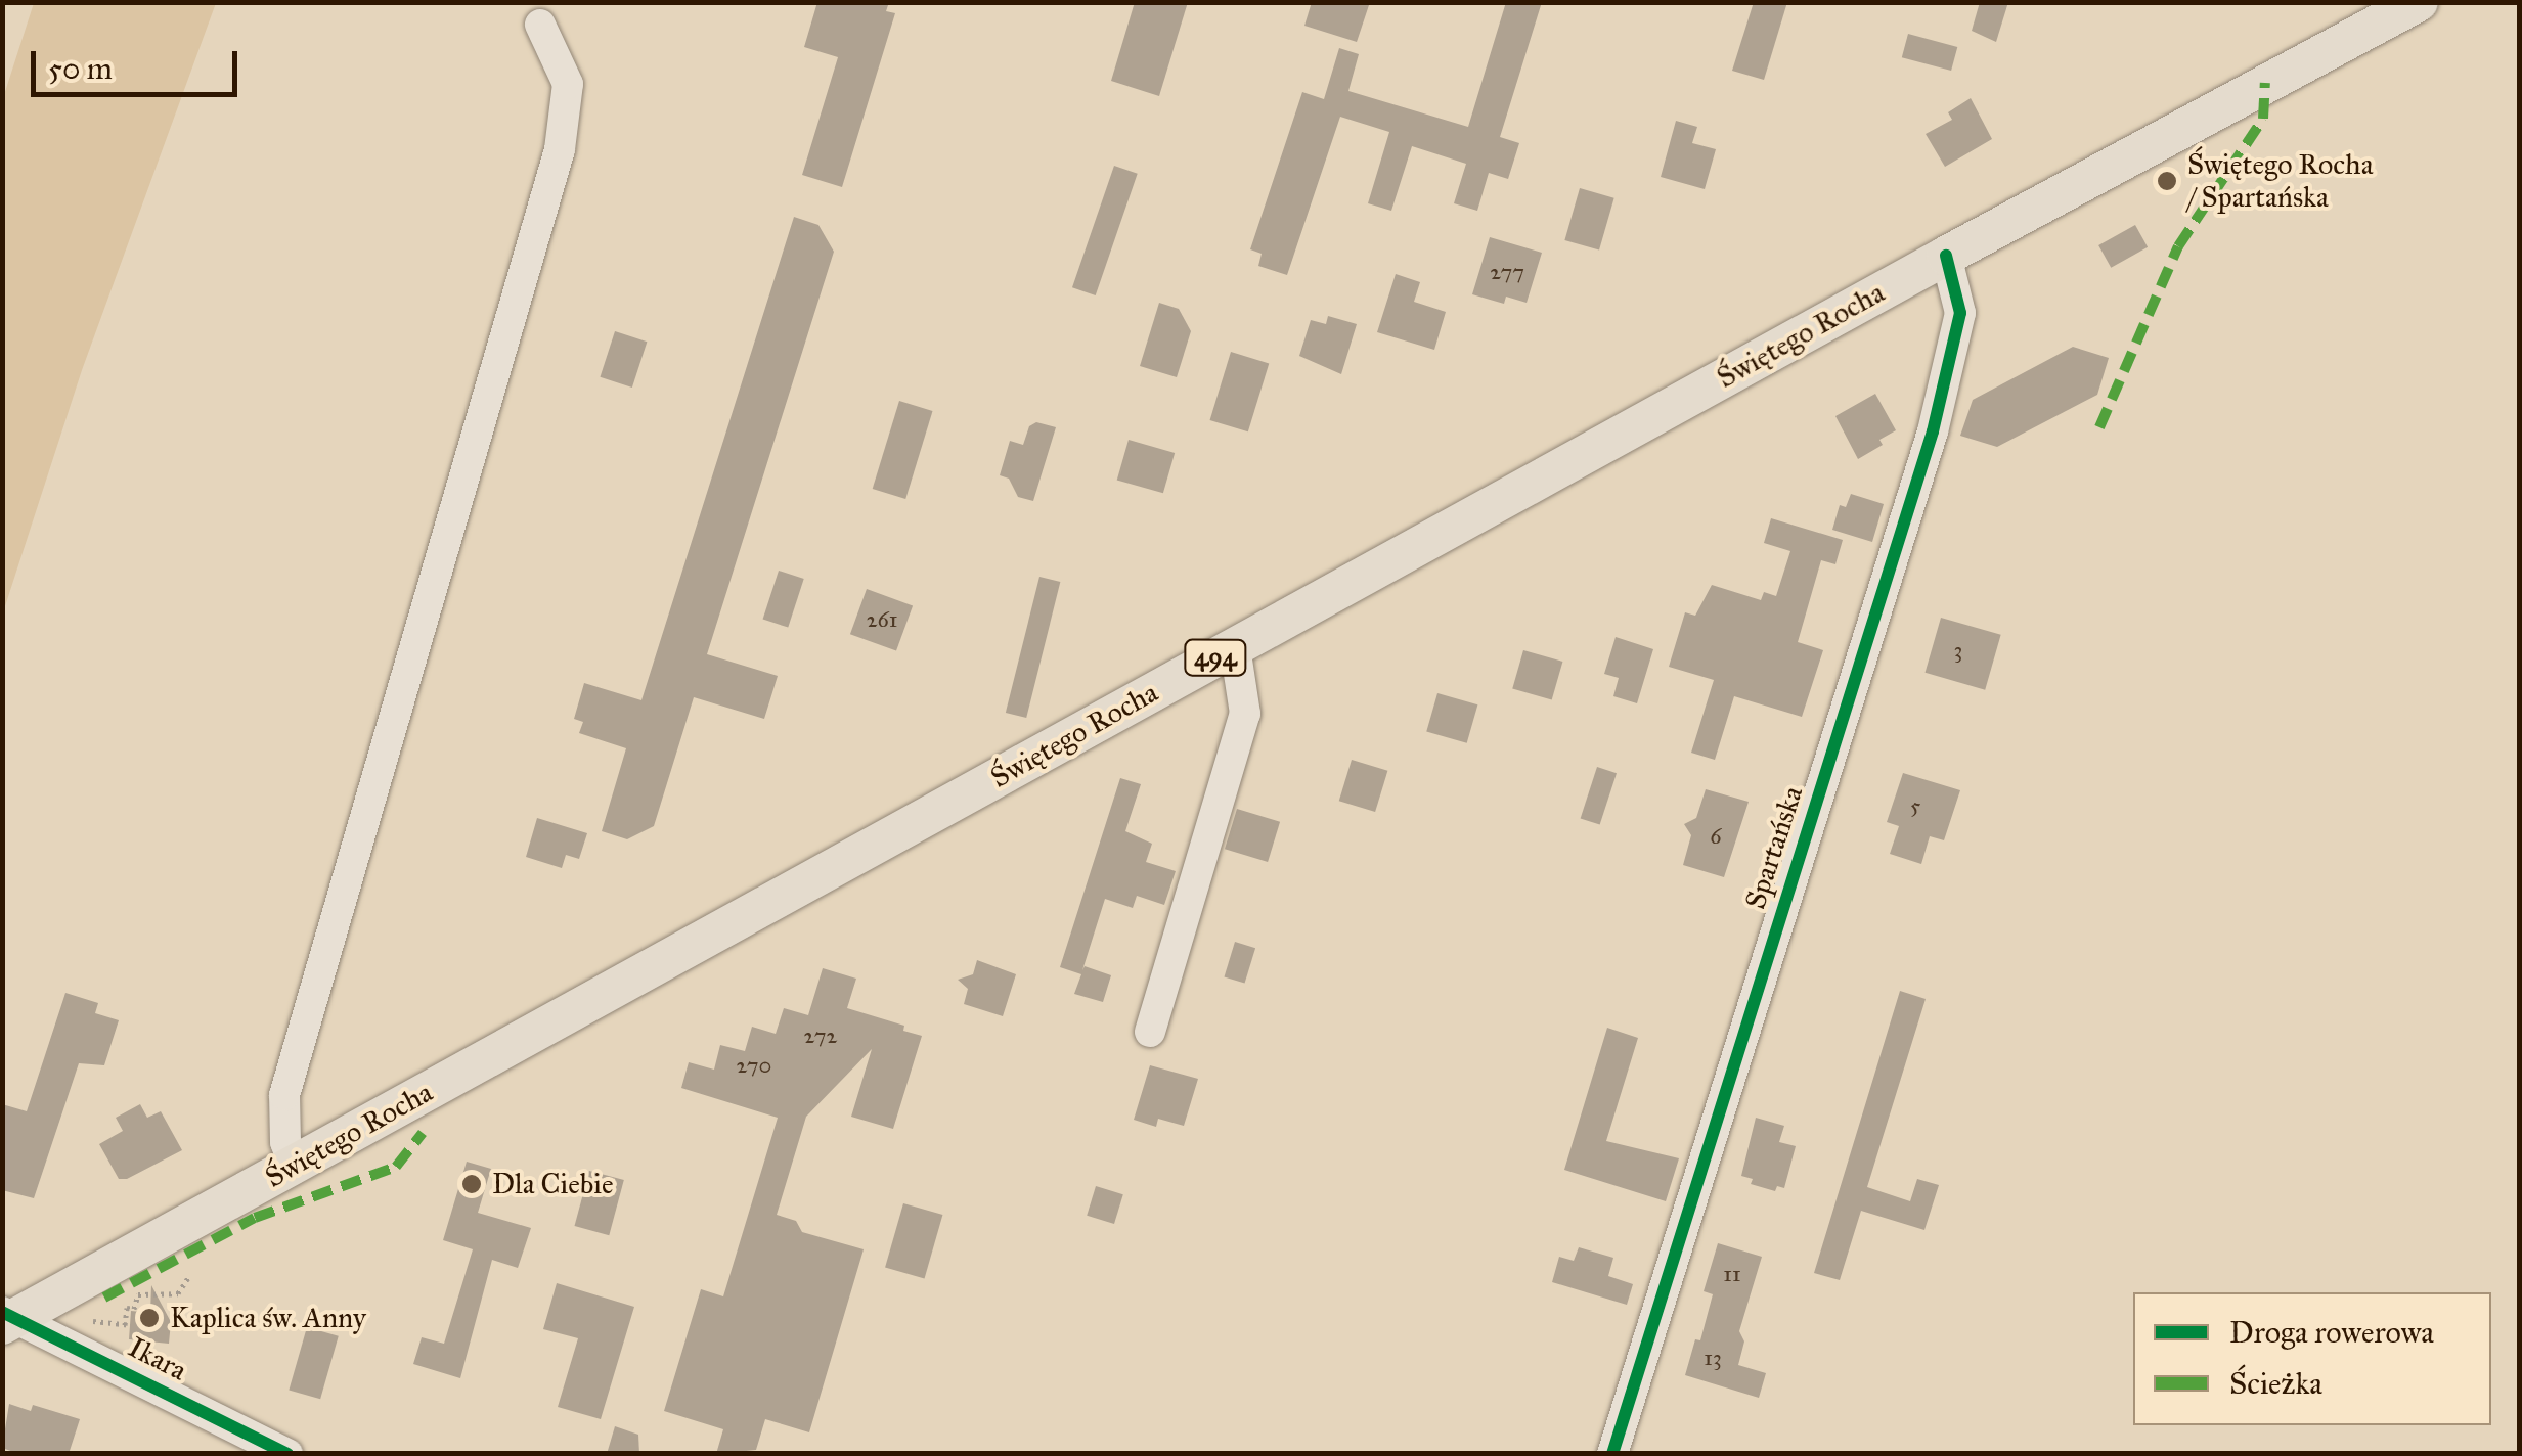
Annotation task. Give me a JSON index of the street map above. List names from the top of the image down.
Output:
{
  "streets": {
    "main road": ["Świętego Rocha", "494"],
    "street": ["Spartańska", "Ikara"]
  },
  "crossings": [
    ["Świętego Rocha", "Spartańska"],
    ["Świętego Rocha", "Ikara"]
  ],
  "places": ["Świętego Rocha / Spartańska", "Dla Ciebie", "Kaplica św. Anny"],
  "house_numbers": [
    "277",
    "261",
    "3",
    "5",
    "6",
    "272",
    "270",
    "11",
    "13"
  ],
  "legend": ["Droga rowerowa", "Ścieżka"],
  "scale_bar": "50 m"
}
